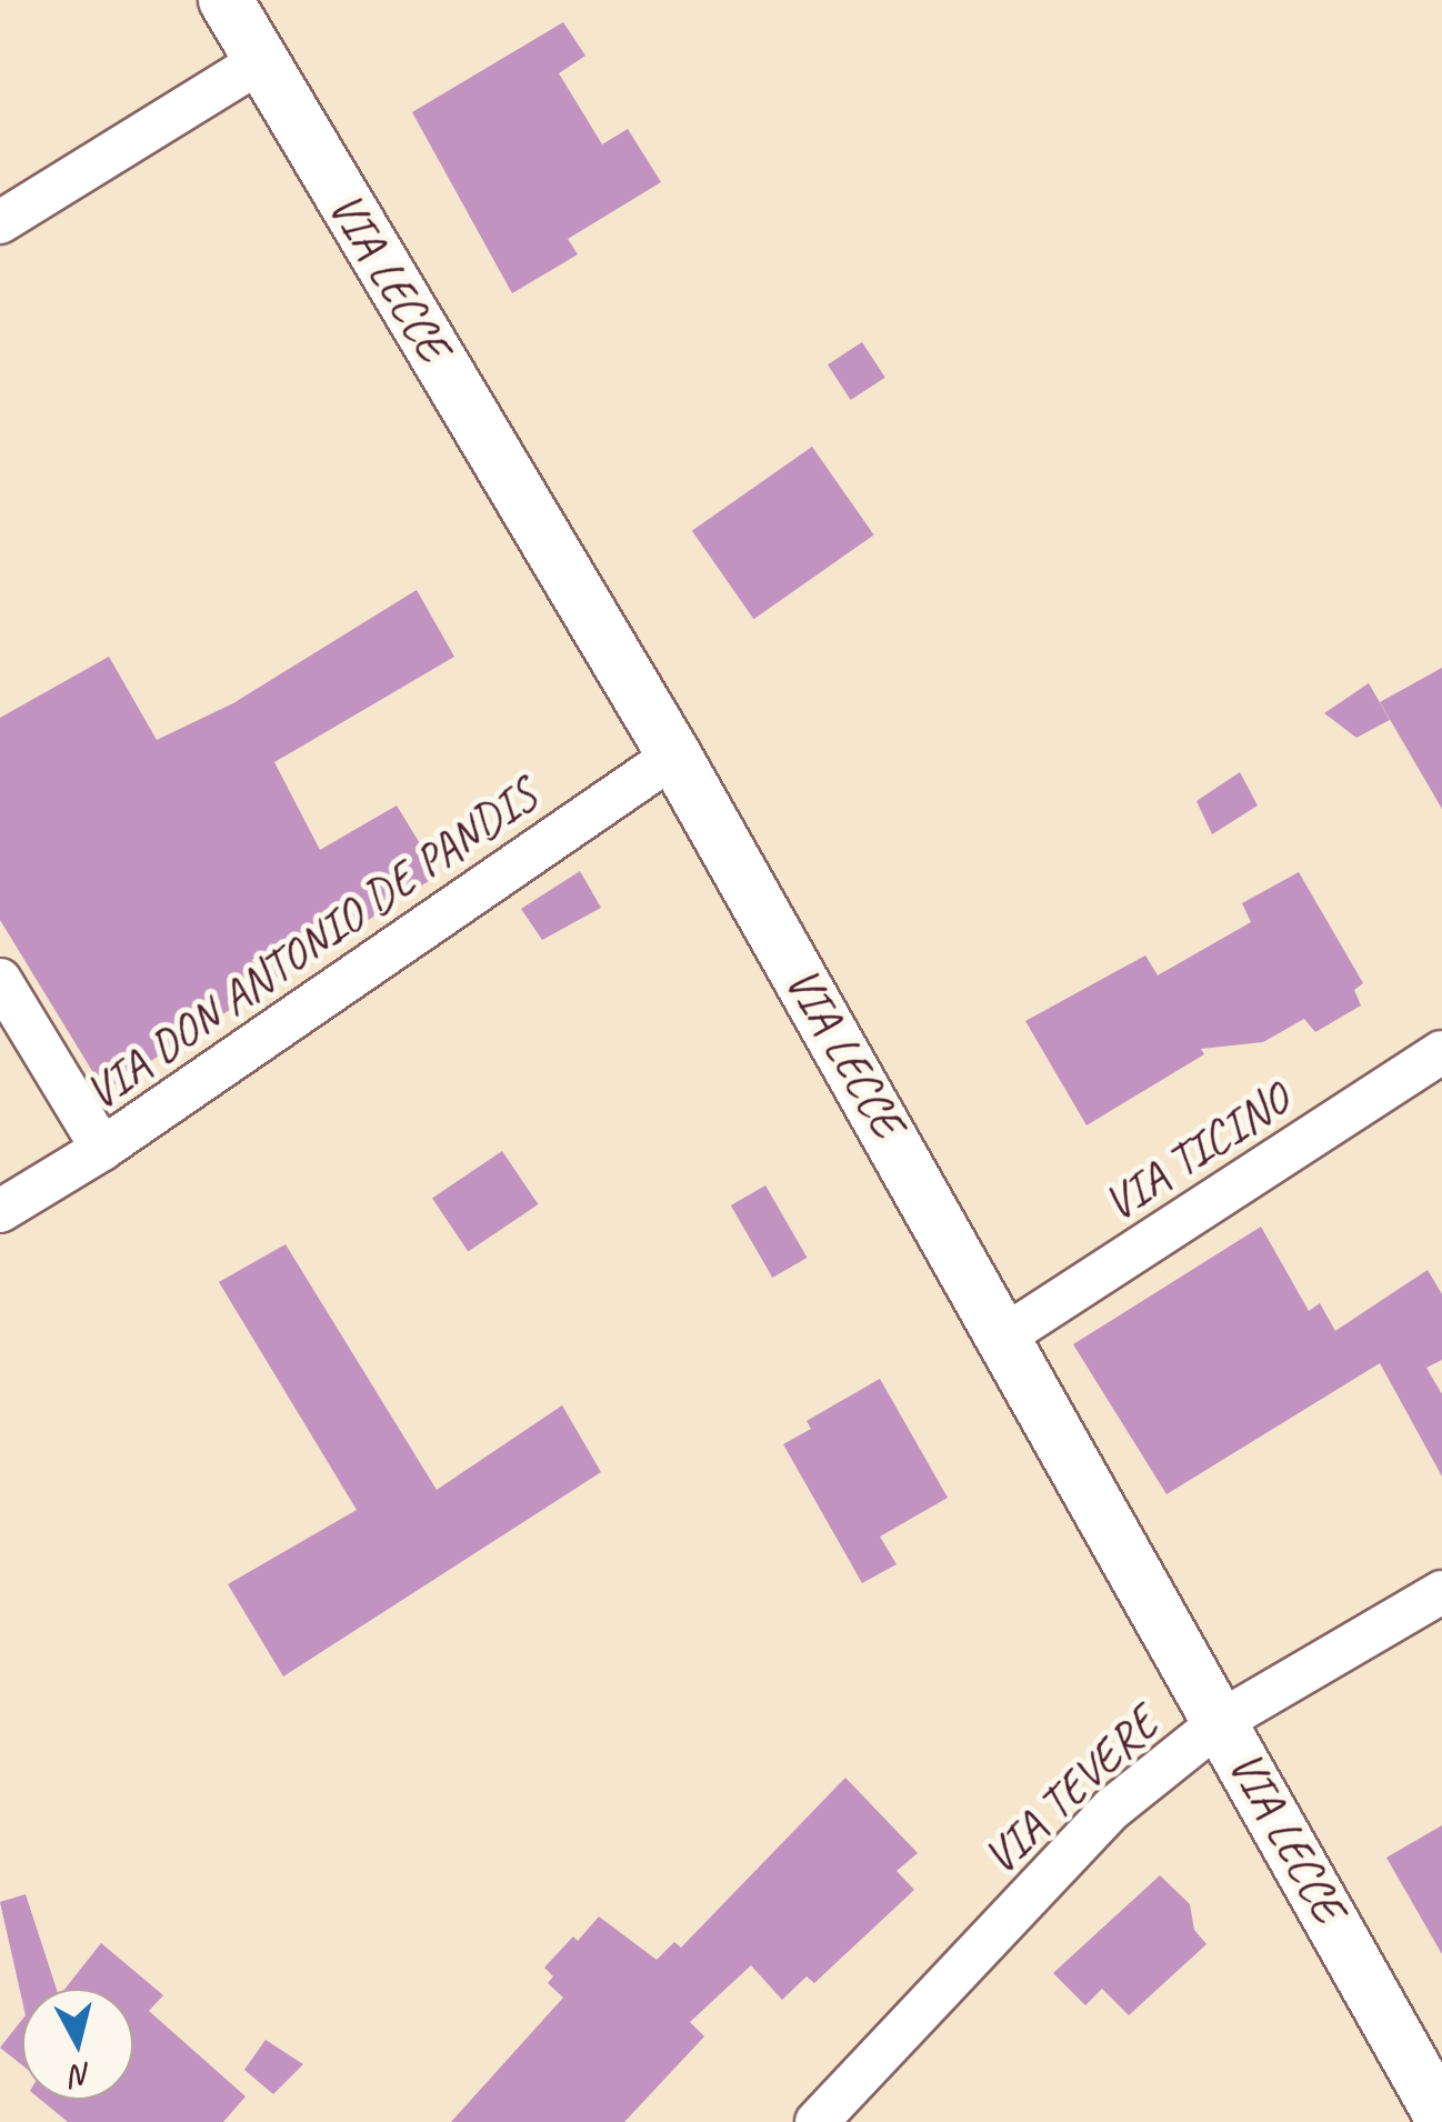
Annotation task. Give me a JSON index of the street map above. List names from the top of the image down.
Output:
{
  "streets": {
    "street": [
      "VIA LECCE",
      "VIA DON ANTONIO DE PANDIS",
      "VIA TICINO",
      "VIA TEVERE"
    ]
  },
  "crossings": [
    ["VIA LECCE", "VIA DON ANTONIO DE PANDIS"],
    ["VIA LECCE", "VIA TICINO"],
    ["VIA LECCE", "VIA TEVERE"]
  ],
  "north": "bottom"
}
